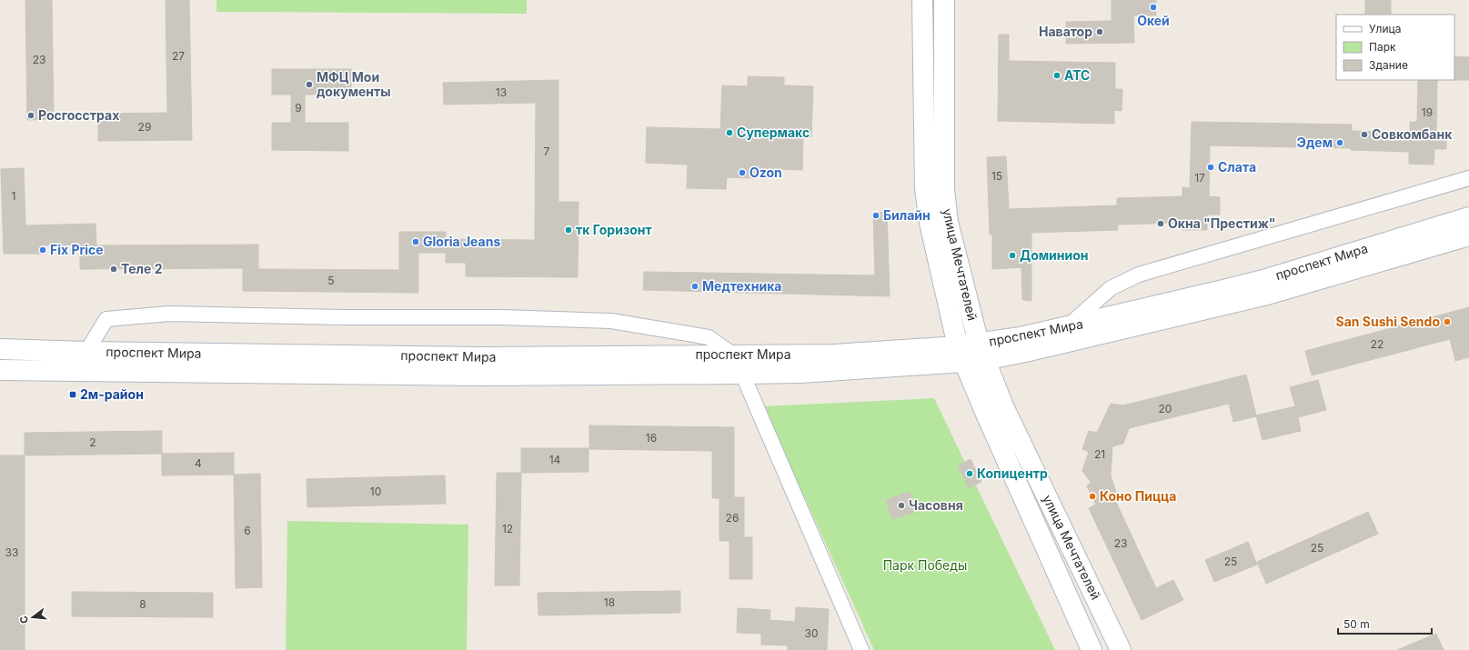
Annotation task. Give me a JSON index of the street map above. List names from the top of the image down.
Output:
{
  "streets": {
    "street": ["проспект Мира", "улица Мечтателей"]
  },
  "crossings": [
    ["проспект Мира", "улица Мечтателей"]
  ],
  "parks": ["Парк Победы"],
  "places": {
    "other": [
      "Окей",
      "Наватор",
      "АТС",
      "МФЦ Мои документы",
      "Росгосстрах",
      "Супермакс",
      "Совкомбанк",
      "Эдем",
      "Слата",
      "Ozon",
      "Билайн",
      "Окна \"Престиж\"",
      "тк Горизонт",
      "Gloria Jeans",
      "Fix Price",
      "Доминион",
      "Теле 2",
      "Медтехника",
      "San Sushi Sendo",
      "Копицентр",
      "Коно Пицца",
      "Часовня"
    ],
    "transit": ["2м-район"]
  },
  "house_numbers": [
    "27",
    "23",
    "13",
    "9",
    "19",
    "29",
    "7",
    "15",
    "17",
    "1",
    "5",
    "22",
    "20",
    "16",
    "2",
    "21",
    "14",
    "4",
    "10",
    "26",
    "12",
    "6",
    "23",
    "25",
    "33",
    "25",
    "18",
    "8",
    "30"
  ],
  "legend": ["Улица", "Парк", "Здание"],
  "scale_bar": "50 m",
  "north": "left"
}
